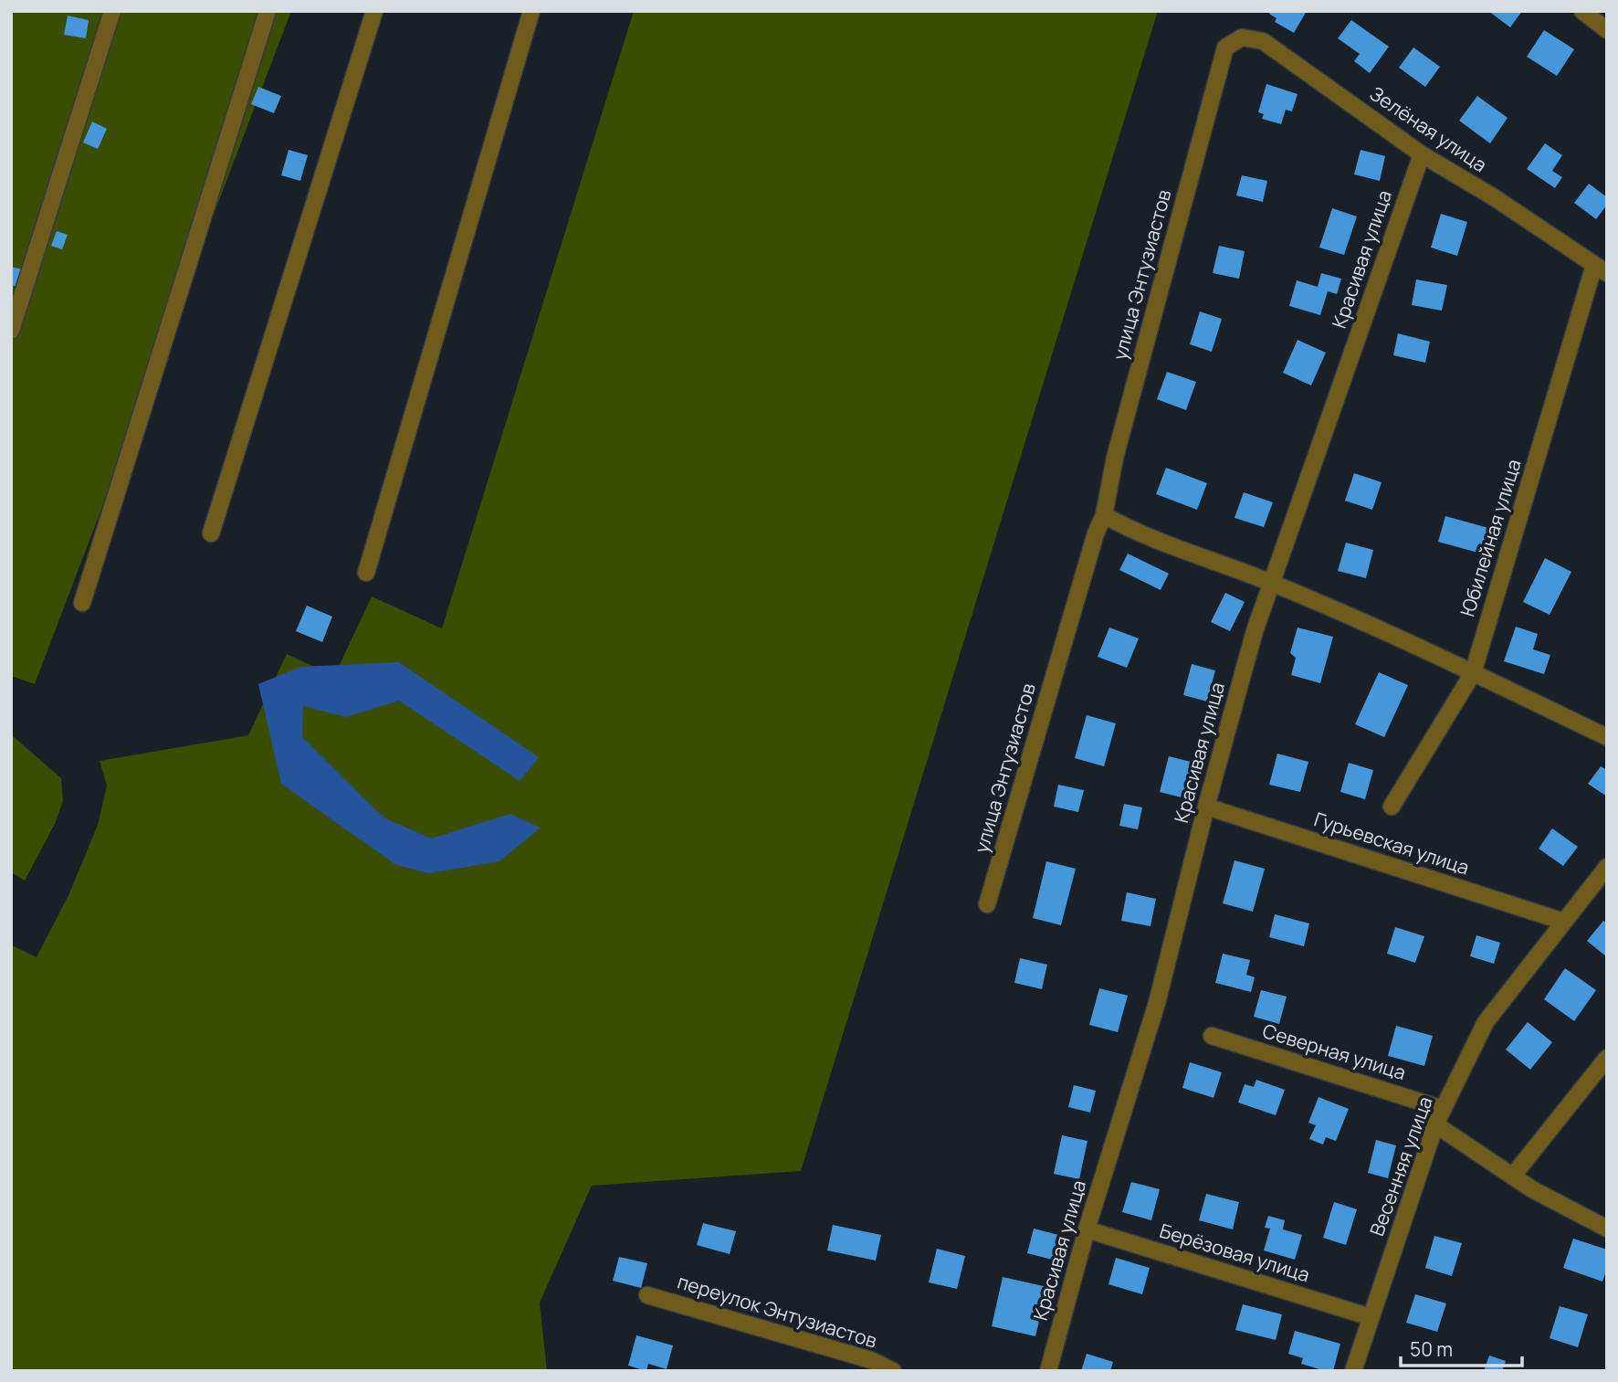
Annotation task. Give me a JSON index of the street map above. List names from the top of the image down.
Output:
{
  "streets": {
    "street": [
      "Зелёная улица",
      "Красивая улица",
      "улица Энтузиастов",
      "Юбилейная улица",
      "Гурьевская улица",
      "Северная улица",
      "Весенняя улица",
      "Берёзовая улица",
      "переулок Энтузиастов"
    ]
  },
  "crossings": [
    ["Зелёная улица", "Красивая улица"],
    ["Зелёная улица", "улица Энтузиастов"],
    ["Зелёная улица", "Юбилейная улица"],
    ["Красивая улица", "Гурьевская улица"],
    ["Красивая улица", "Берёзовая улица"],
    ["Гурьевская улица", "Весенняя улица"],
    ["Северная улица", "Весенняя улица"],
    ["Весенняя улица", "Берёзовая улица"]
  ],
  "scale_bar": "50 m"
}
